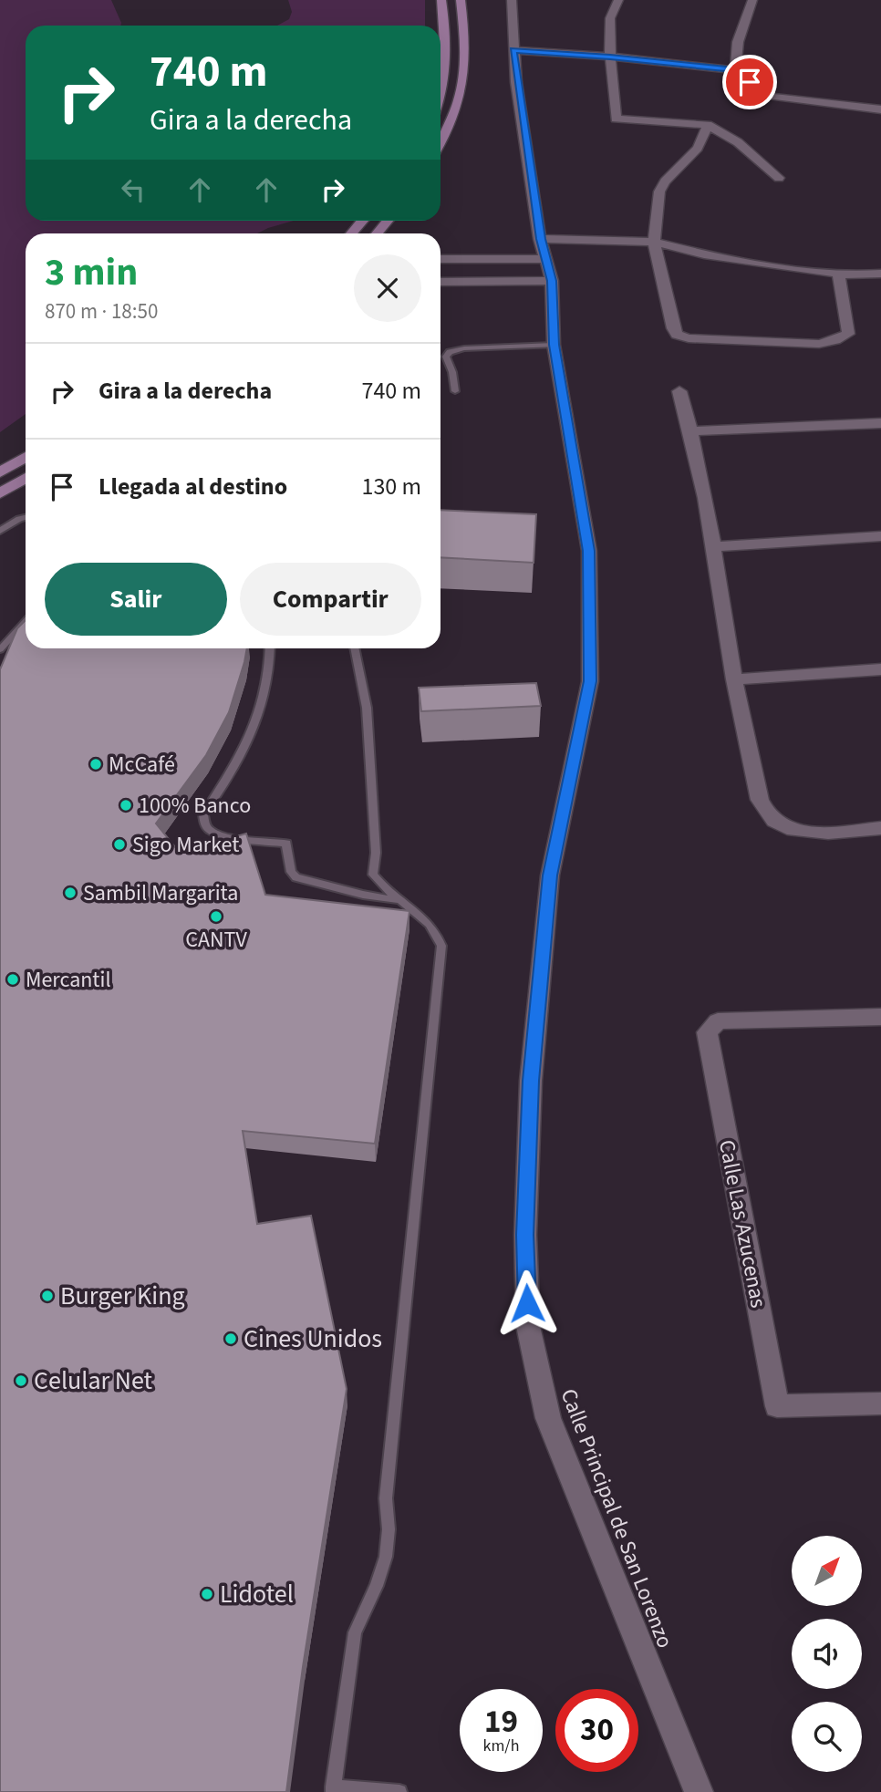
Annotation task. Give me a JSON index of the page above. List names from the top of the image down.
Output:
{
  "streets": {
    "street": ["Calle Las Azucenas", "Calle Principal de San Lorenzo"]
  },
  "places": [
    "McCafé",
    "100% Banco",
    "Sigo Market",
    "Sambil Margarita",
    "CANTV",
    "Mercantil",
    "Burger King",
    "Cines Unidos",
    "Celular Net",
    "Lidotel"
  ],
  "north": "top right",
  "page": {
    "turn": ["740 m", "Gira a la derecha"],
    "heading": ["3 min", "870 m · 18:50"],
    "list": [
      {
        "name": "Gira a la derecha",
        "value": "740 m"
      },
      {
        "name": "Llegada al destino",
        "value": "130 m"
      }
    ],
    "buttons": ["Salir", "Compartir"],
    "speed": "19 km/h",
    "limit": "30"
  }
}
